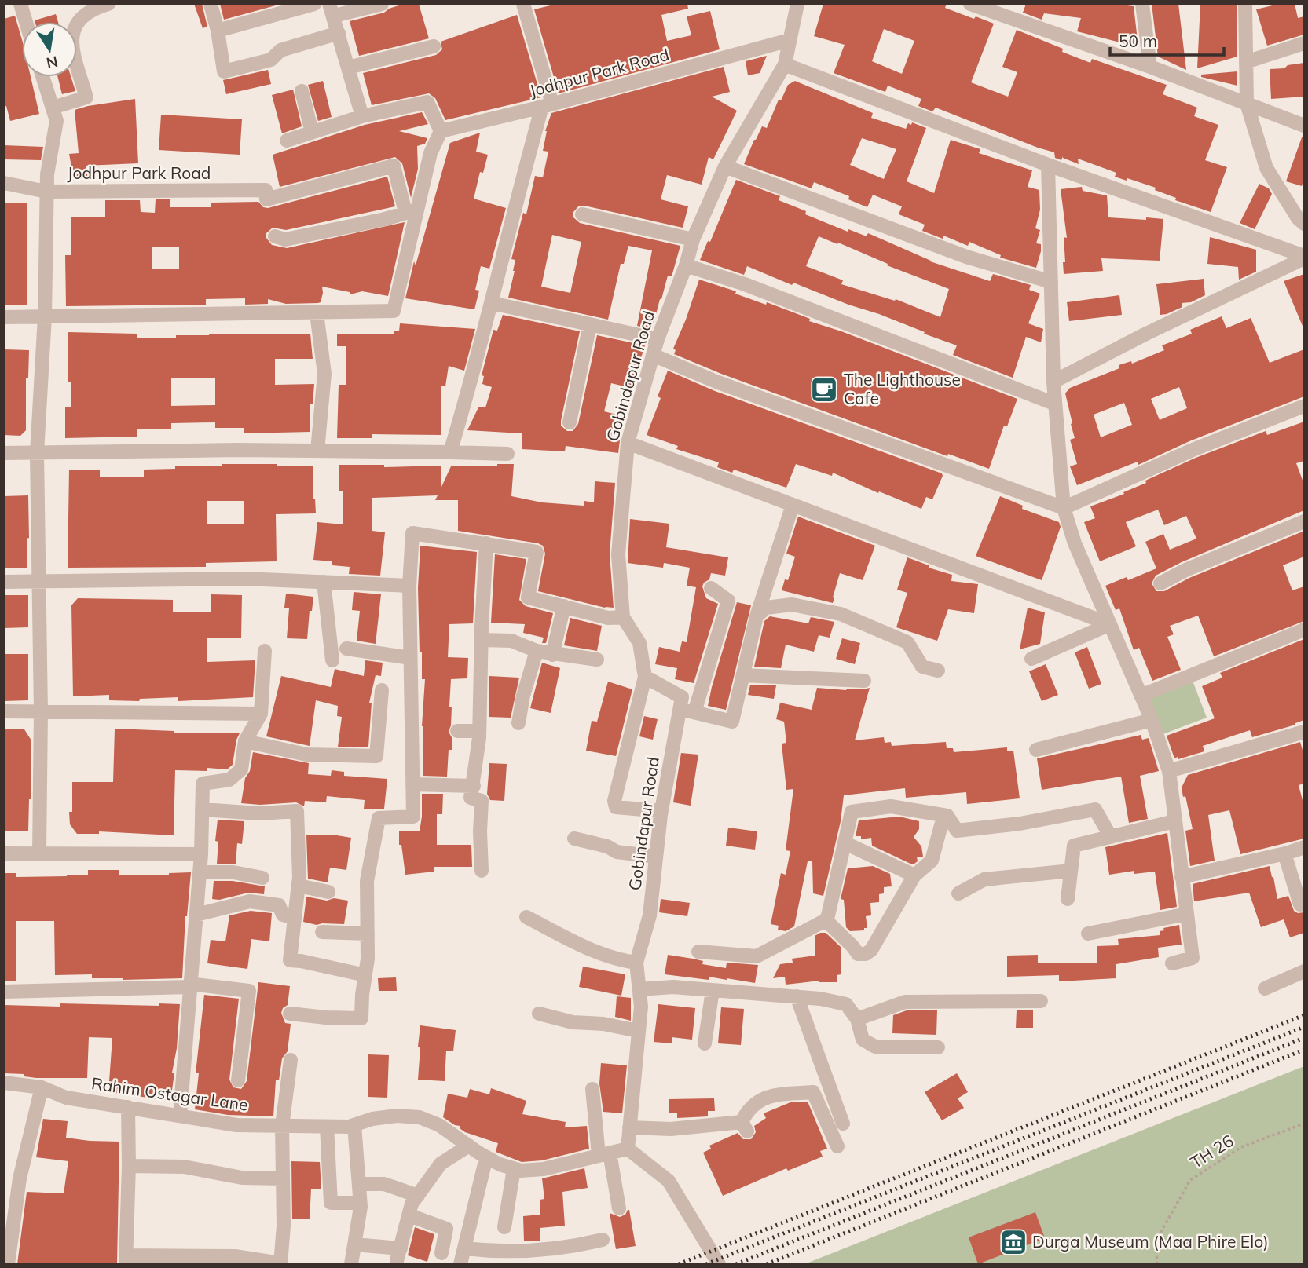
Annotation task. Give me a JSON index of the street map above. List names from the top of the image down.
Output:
{
  "streets": {
    "street": ["Jodhpur Park Road", "Gobindapur Road", "Rahim Ostagar Lane"],
    "path": ["TH 26"]
  },
  "crossings": [
    ["Jodhpur Park Road", "Gobindapur Road"],
    ["Gobindapur Road", "Rahim Ostagar Lane"]
  ],
  "places": {
    "cafe": ["The Lighthouse Cafe"],
    "museum": ["Durga Museum (Maa Phire Elo)"]
  },
  "scale_bar": "50 m",
  "north": "bottom"
}
